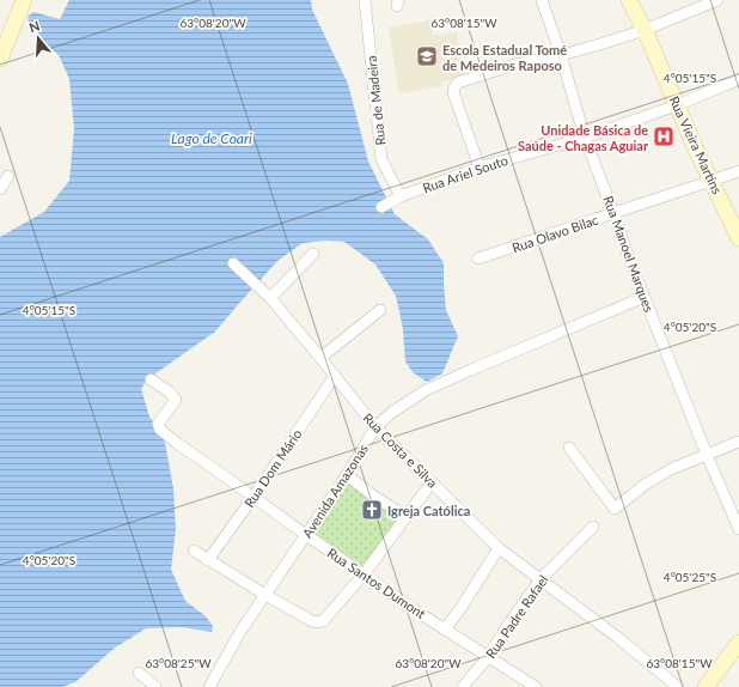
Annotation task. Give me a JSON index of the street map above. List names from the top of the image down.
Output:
{
  "streets": {
    "main road": ["Rua Vieira Martins"],
    "street": [
      "Rua de Madeira",
      "Rua Ariel Souto",
      "Rua Olavo Bilac",
      "Rua Manoel Marques",
      "Rua Costa e Silva",
      "Rua Dom Mário",
      "Avenida Amazonas",
      "Rua Santos Dumont",
      "Rua Padre Rafael"
    ]
  },
  "crossings": [
    ["Rua de Madeira", "Rua Ariel Souto"],
    ["Rua Vieira Martins", "Rua Ariel Souto"],
    ["Rua Vieira Martins", "Rua Olavo Bilac"],
    ["Rua Ariel Souto", "Rua Manoel Marques"],
    ["Rua Olavo Bilac", "Rua Manoel Marques"],
    ["Rua Manoel Marques", "Avenida Amazonas"],
    ["Rua Costa e Silva", "Rua Dom Mário"],
    ["Rua Costa e Silva", "Avenida Amazonas"],
    ["Rua Costa e Silva", "Rua Padre Rafael"],
    ["Rua Dom Mário", "Rua Santos Dumont"],
    ["Avenida Amazonas", "Rua Santos Dumont"],
    ["Rua Santos Dumont", "Rua Padre Rafael"]
  ],
  "water": ["Lago de Coari"],
  "places": {
    "school or university": ["Escola Estadual Tomé de Medeiros Raposo"],
    "hospital": ["Unidade Básica de Saúde - Chagas Aguiar"],
    "church": ["Igreja Católica"]
  },
  "north": "top",
  "coordinates": [
    "63°08'20\"W",
    "63°08'15\"W",
    "4°05'15\"S",
    "4°05'20\"S",
    "4°05'25\"S",
    "63°08'25\"W"
  ]
}
